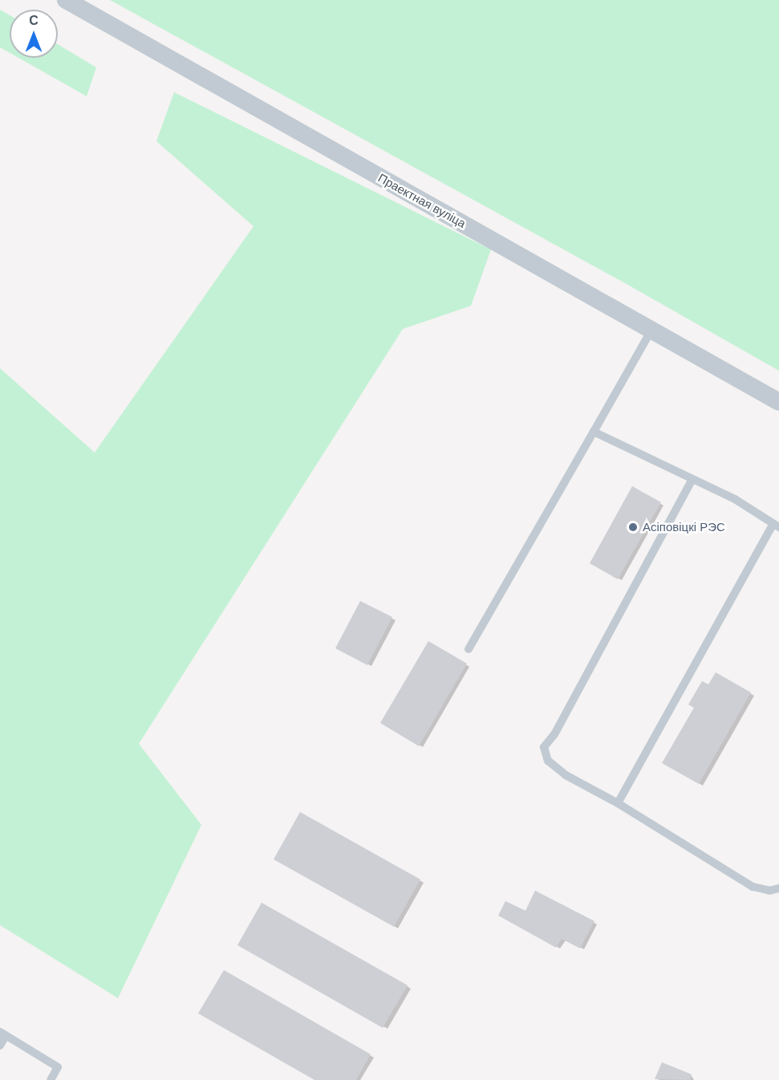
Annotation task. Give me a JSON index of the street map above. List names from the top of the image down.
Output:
{
  "streets": {
    "street": ["Праектная вуліца"]
  },
  "places": ["Асіповіцкі РЭС"],
  "north": "top"
}
